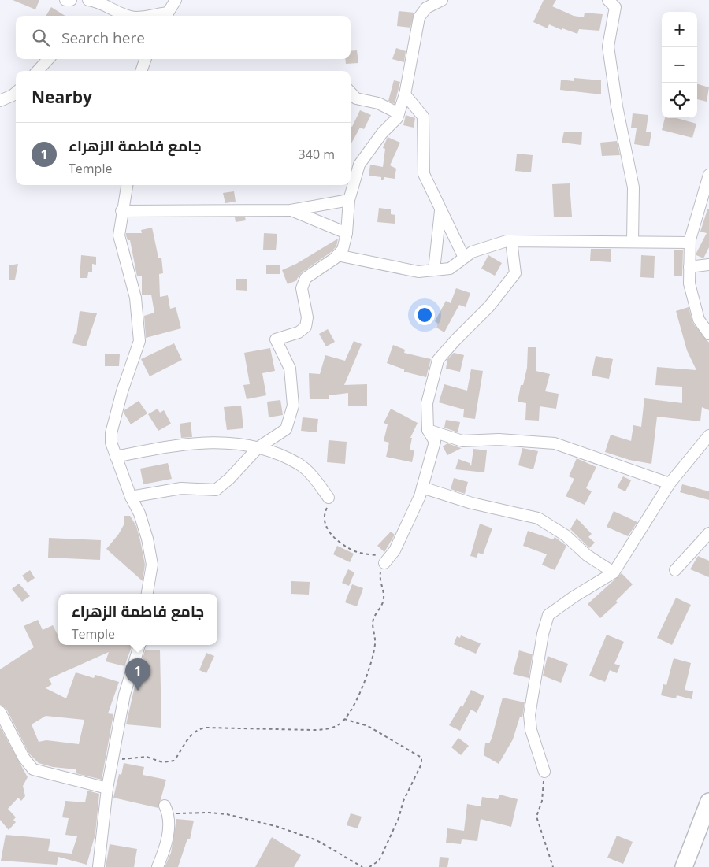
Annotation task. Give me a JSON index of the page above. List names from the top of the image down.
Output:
{
  "page": {
    "map_buttons": ["+", "−"],
    "search": "Search here",
    "heading": "Nearby",
    "list": [
      {
        "mark": "1",
        "name": "جامع فاطمة الزهراء",
        "note": "Temple",
        "value": "340 m"
      }
    ],
    "popup": ["جامع فاطمة الزهراء", "Temple"],
    "pins": "1"
  }
}
